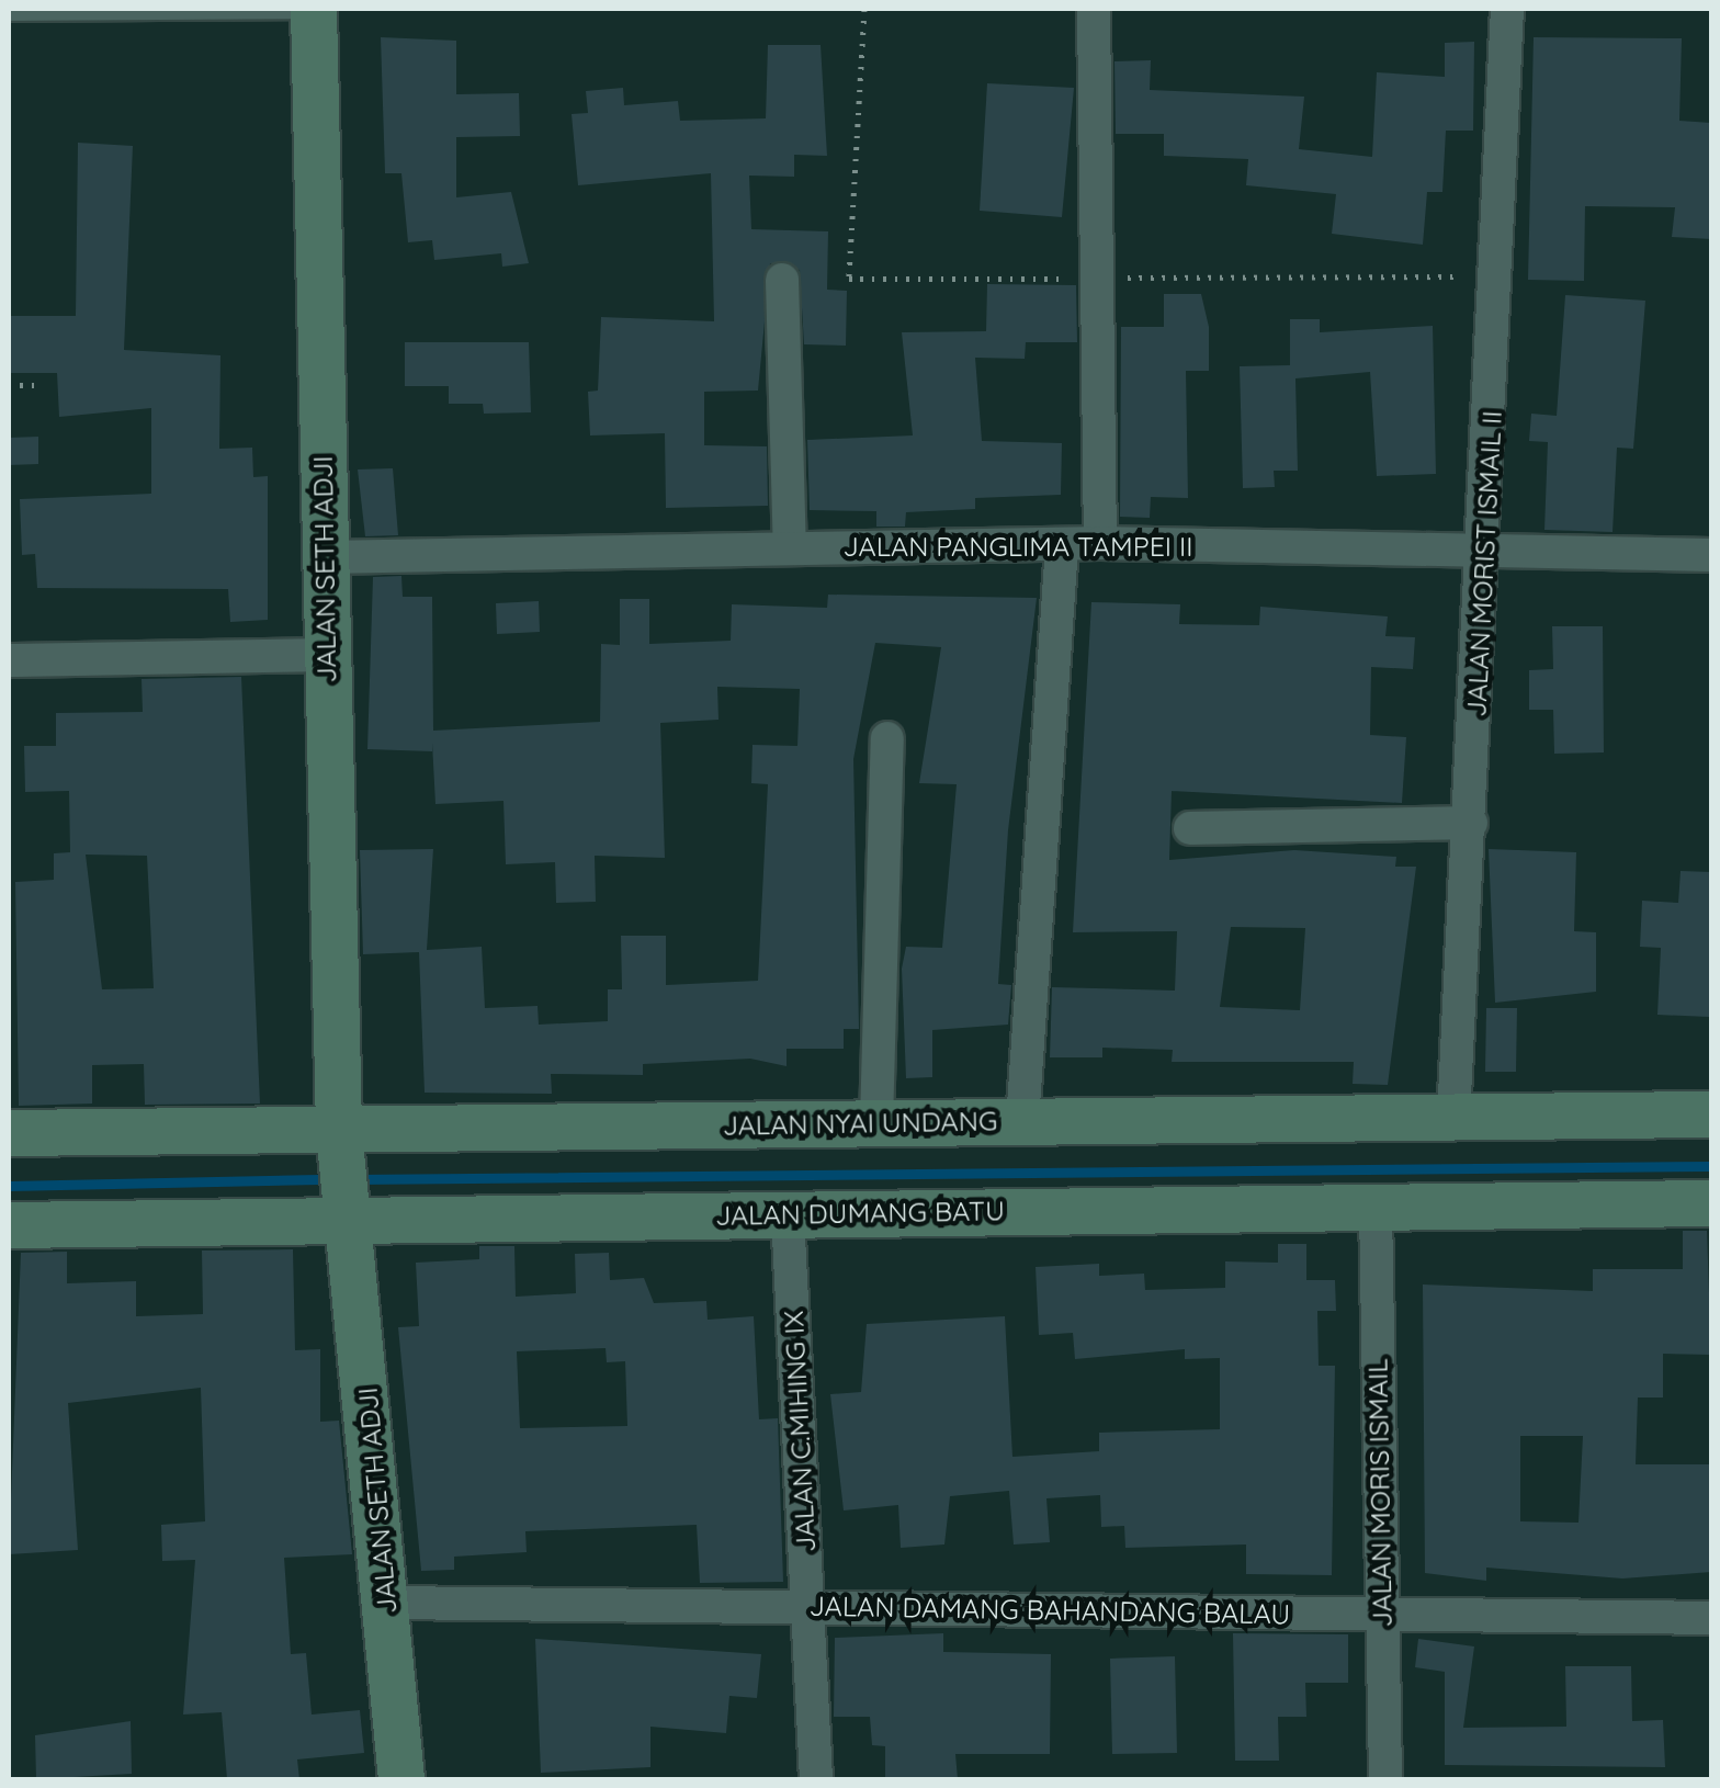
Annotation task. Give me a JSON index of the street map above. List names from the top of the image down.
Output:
{
  "streets": {
    "street": [
      "JALAN PANGLIMA TAMPEI II",
      "JALAN MORIST ISMAIL II",
      "JALAN SETH ADJI",
      "JALAN NYAI UNDANG",
      "JALAN DUMANG BATU",
      "JALAN C.MIHING IX",
      "JALAN MORIS ISMAIL",
      "JALAN DAMANG BAHANDANG BALAU"
    ]
  },
  "crossings": [
    ["JALAN PANGLIMA TAMPEI II", "JALAN MORIST ISMAIL II"],
    ["JALAN PANGLIMA TAMPEI II", "JALAN SETH ADJI"],
    ["JALAN MORIST ISMAIL II", "JALAN NYAI UNDANG"],
    ["JALAN SETH ADJI", "JALAN NYAI UNDANG"],
    ["JALAN SETH ADJI", "JALAN DUMANG BATU"],
    ["JALAN SETH ADJI", "JALAN DAMANG BAHANDANG BALAU"],
    ["JALAN DUMANG BATU", "JALAN C.MIHING IX"],
    ["JALAN DUMANG BATU", "JALAN MORIS ISMAIL"],
    ["JALAN C.MIHING IX", "JALAN DAMANG BAHANDANG BALAU"],
    ["JALAN MORIS ISMAIL", "JALAN DAMANG BAHANDANG BALAU"]
  ]
}
